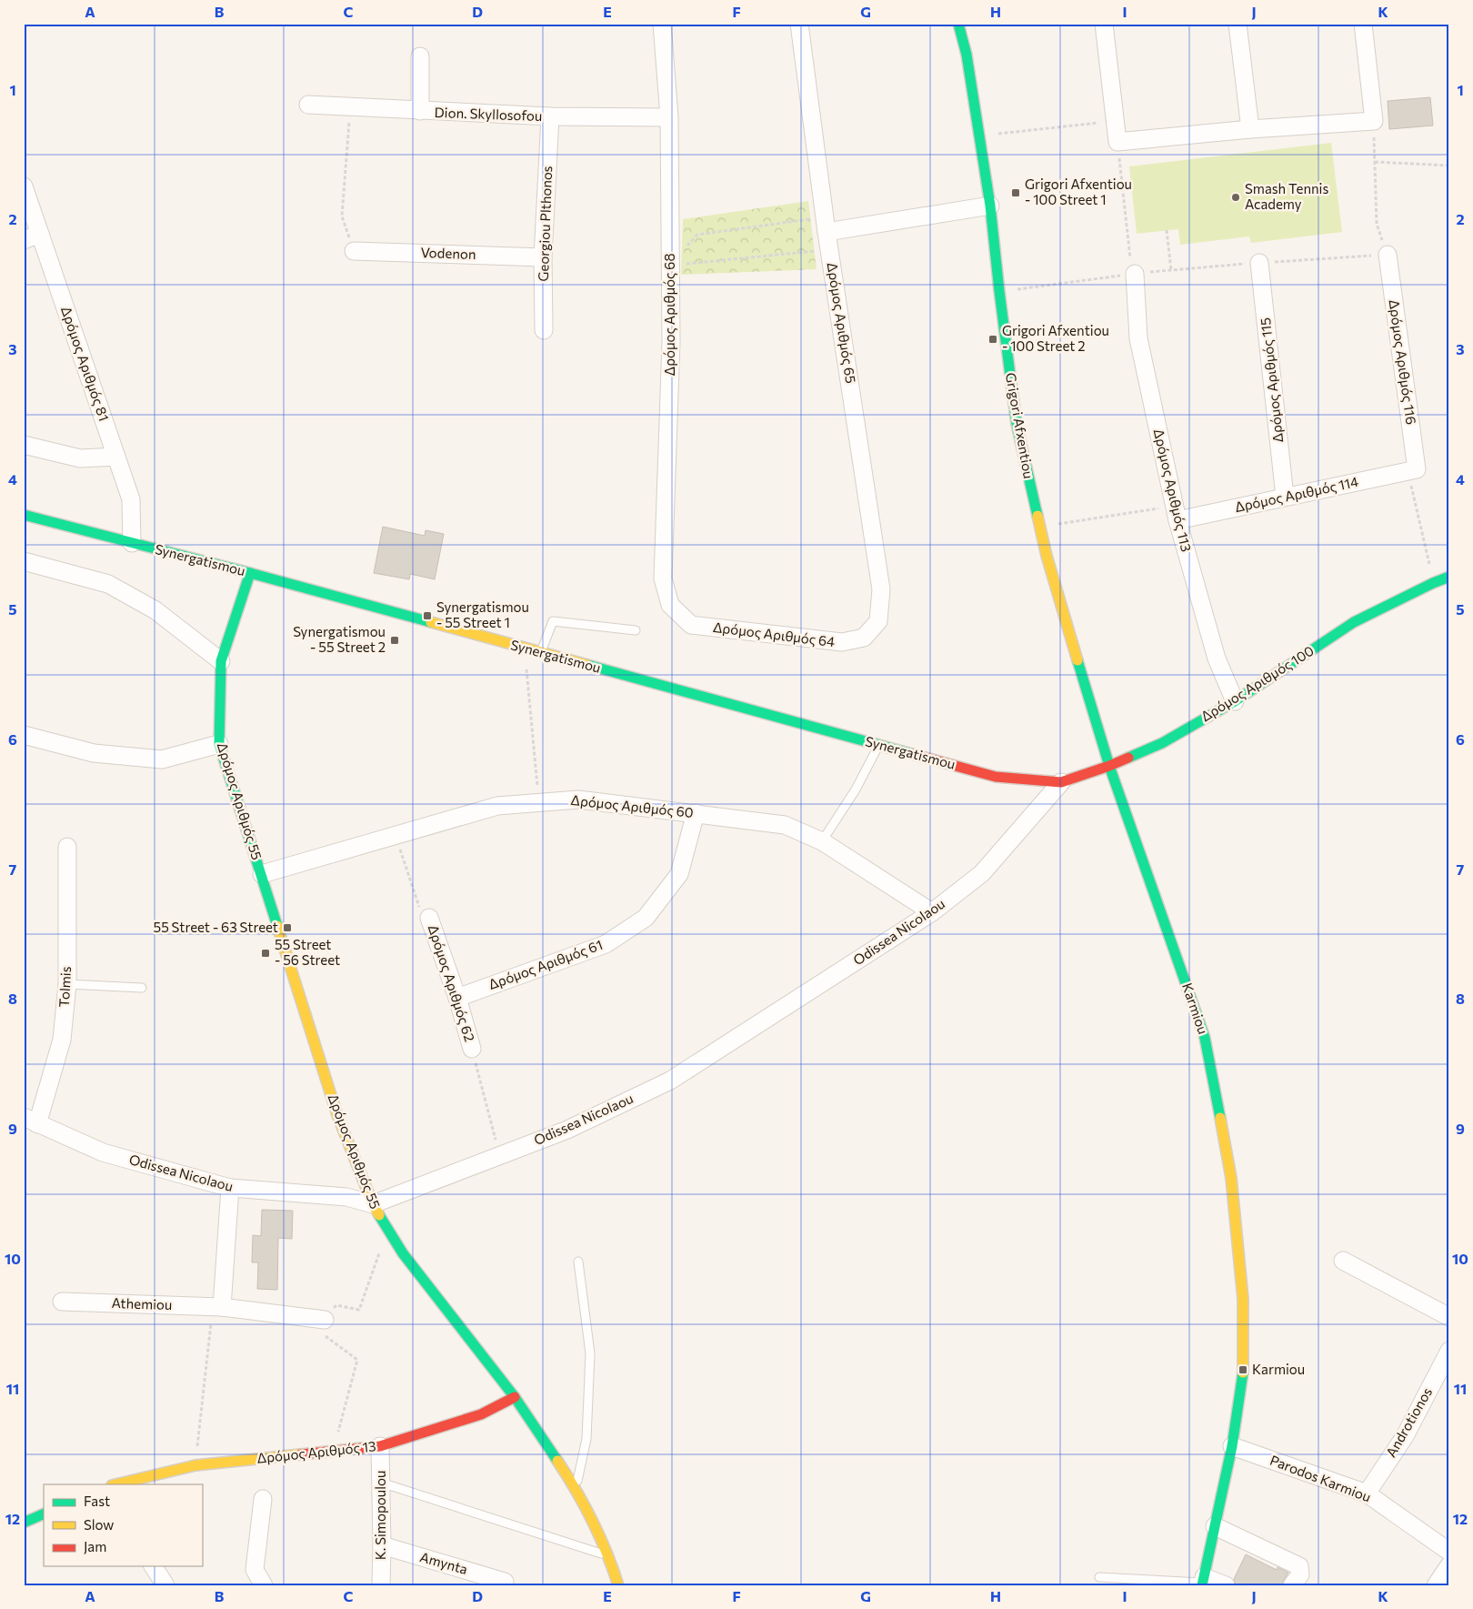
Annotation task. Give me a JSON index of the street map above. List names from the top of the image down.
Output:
{
  "streets": {
    "street": [
      "Dion. Skyllosofou",
      "Georgiou Plthonos",
      "Vodenon",
      "Δρόμος Αριθμός 68",
      "Δρόμος Αριθμός 65",
      "Δρόμος Αριθμός 116",
      "Δρόμος Αριθμός 81",
      "Δρόμος Αριθμός 115",
      "Grigori Afxentiou",
      "Δρόμος Αριθμός 113",
      "Δρόμος Αριθμός 114",
      "Synergatismou",
      "Δρόμος Αριθμός 64",
      "Δρόμος Αριθμός 100",
      "Δρόμος Αριθμός 55",
      "Δρόμος Αριθμός 60",
      "Odissea Nicolaou",
      "Δρόμος Αριθμός 61",
      "Δρόμος Αριθμός 62",
      "Tolmis",
      "Karmiou",
      "Athemiou",
      "Androtionos",
      "Δρόμος Αριθμός 13",
      "Parodos Karmiou",
      "K. Simopoulou",
      "Amynta"
    ]
  },
  "crossings": [
    ["Dion. Skyllosofou", "Georgiou Plthonos"],
    ["Dion. Skyllosofou", "Δρόμος Αριθμός 68"],
    ["Georgiou Plthonos", "Vodenon"],
    ["Δρόμος Αριθμός 68", "Δρόμος Αριθμός 64"],
    ["Δρόμος Αριθμός 65", "Δρόμος Αριθμός 64"],
    ["Δρόμος Αριθμός 116", "Δρόμος Αριθμός 114"],
    ["Δρόμος Αριθμός 81", "Synergatismou"],
    ["Δρόμος Αριθμός 115", "Δρόμος Αριθμός 114"],
    ["Grigori Afxentiou", "Δρόμος Αριθμός 100"],
    ["Grigori Afxentiou", "Karmiou"],
    ["Δρόμος Αριθμός 113", "Δρόμος Αριθμός 114"],
    ["Δρόμος Αριθμός 113", "Δρόμος Αριθμός 100"],
    ["Synergatismou", "Δρόμος Αριθμός 100"],
    ["Synergatismou", "Δρόμος Αριθμός 55"],
    ["Synergatismou", "Odissea Nicolaou"],
    ["Δρόμος Αριθμός 100", "Odissea Nicolaou"],
    ["Δρόμος Αριθμός 100", "Karmiou"],
    ["Δρόμος Αριθμός 55", "Δρόμος Αριθμός 60"],
    ["Δρόμος Αριθμός 55", "Odissea Nicolaou"],
    ["Δρόμος Αριθμός 55", "Δρόμος Αριθμός 13"],
    ["Δρόμος Αριθμός 60", "Odissea Nicolaou"],
    ["Δρόμος Αριθμός 60", "Δρόμος Αριθμός 61"],
    ["Odissea Nicolaou", "Tolmis"],
    ["Δρόμος Αριθμός 61", "Δρόμος Αριθμός 62"],
    ["Karmiou", "Parodos Karmiou"],
    ["Androtionos", "Parodos Karmiou"],
    ["Δρόμος Αριθμός 13", "K. Simopoulou"],
    ["K. Simopoulou", "Amynta"]
  ],
  "places": {
    "transit": [
      "Grigori Afxentiou - 100 Street 1",
      "Grigori Afxentiou - 100 Street 2",
      "Synergatismou - 55 Street 1",
      "Synergatismou - 55 Street 2",
      "55 Street - 63 Street",
      "55 Street - 56 Street",
      "Karmiou"
    ],
    "other": ["Smash Tennis Academy"]
  },
  "legend": ["Fast", "Slow", "Jam"],
  "grid": {
    "columns": [
      "A",
      "B",
      "C",
      "D",
      "E",
      "F",
      "G",
      "H",
      "I",
      "J",
      "K"
    ],
    "rows": [
      "1",
      "2",
      "3",
      "4",
      "5",
      "6",
      "7",
      "8",
      "9",
      "10",
      "11",
      "12"
    ]
  }
}
